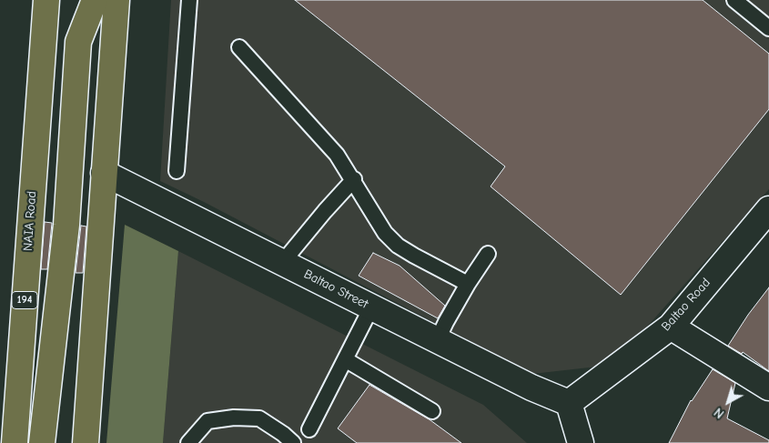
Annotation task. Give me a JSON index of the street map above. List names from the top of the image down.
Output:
{
  "streets": {
    "main road": ["NAIA Road", "194"],
    "street": ["Baltao Street", "Baltao Road"]
  },
  "crossings": [
    ["Baltao Street", "Baltao Road"]
  ],
  "north": "bottom left"
}
